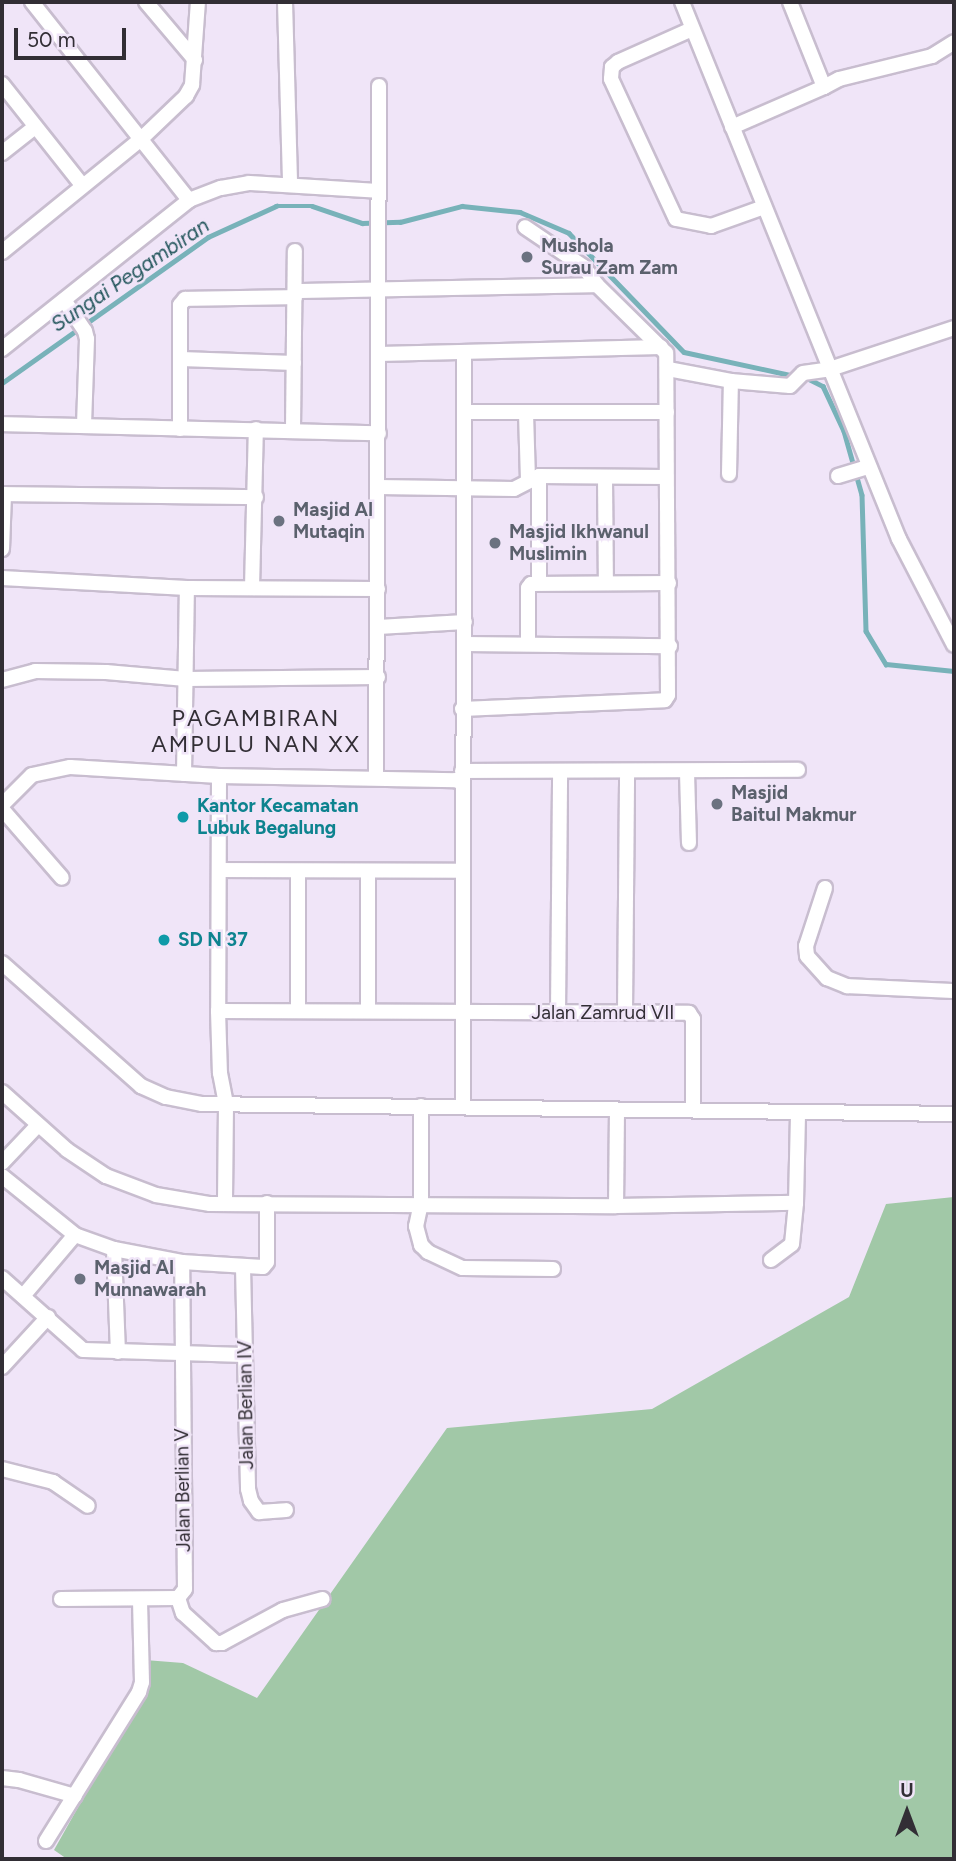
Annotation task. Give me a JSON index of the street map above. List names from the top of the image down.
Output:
{
  "streets": {
    "street": ["Jalan Zamrud VII", "Jalan Berlian IV", "Jalan Berlian V"]
  },
  "districts": ["PAGAMBIRAN AMPULU NAN XX"],
  "water": ["Sungai Pegambiran"],
  "places": [
    "Mushola Surau Zam Zam",
    "Masjid Al Mutaqin",
    "Masjid Ikhwanul Muslimin",
    "Masjid Baitul Makmur",
    "Kantor Kecamatan Lubuk Begalung",
    "SD N 37",
    "Masjid Al Munnawarah"
  ],
  "scale_bar": "50 m",
  "north": "top"
}
